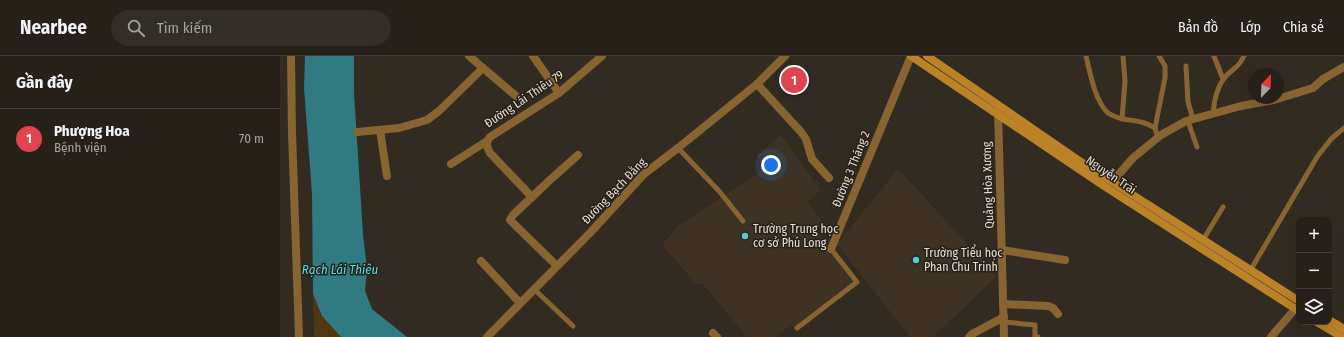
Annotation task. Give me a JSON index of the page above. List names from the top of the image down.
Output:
{
  "streets": {
    "main road": ["Nguyễn Trãi"],
    "street": [
      "Đường Lái Thiêu 79",
      "Đường 3 Tháng 2",
      "Quảng Hòa Xương",
      "Đường Bạch Đằng"
    ]
  },
  "crossings": [
    ["Đường 3 Tháng 2", "Nguyễn Trãi"],
    ["Nguyễn Trãi", "Quảng Hòa Xương"]
  ],
  "water": ["Rạch Lái Thiêu"],
  "places": ["Trường Trung học cơ sở Phú Long", "Trường Tiểu học Phan Chu Trinh"],
  "north": "top right",
  "page": {
    "header": "Nearbee",
    "search": "Tìm kiếm",
    "nav": ["Bản đồ", "Lớp", "Chia sẻ"],
    "heading": "Gần đây",
    "pins": "1",
    "list": [
      {
        "mark": "1",
        "name": "Phượng Hoa",
        "note": "Bệnh viện",
        "value": "70 m"
      }
    ],
    "map_buttons": ["+", "−"]
  }
}
